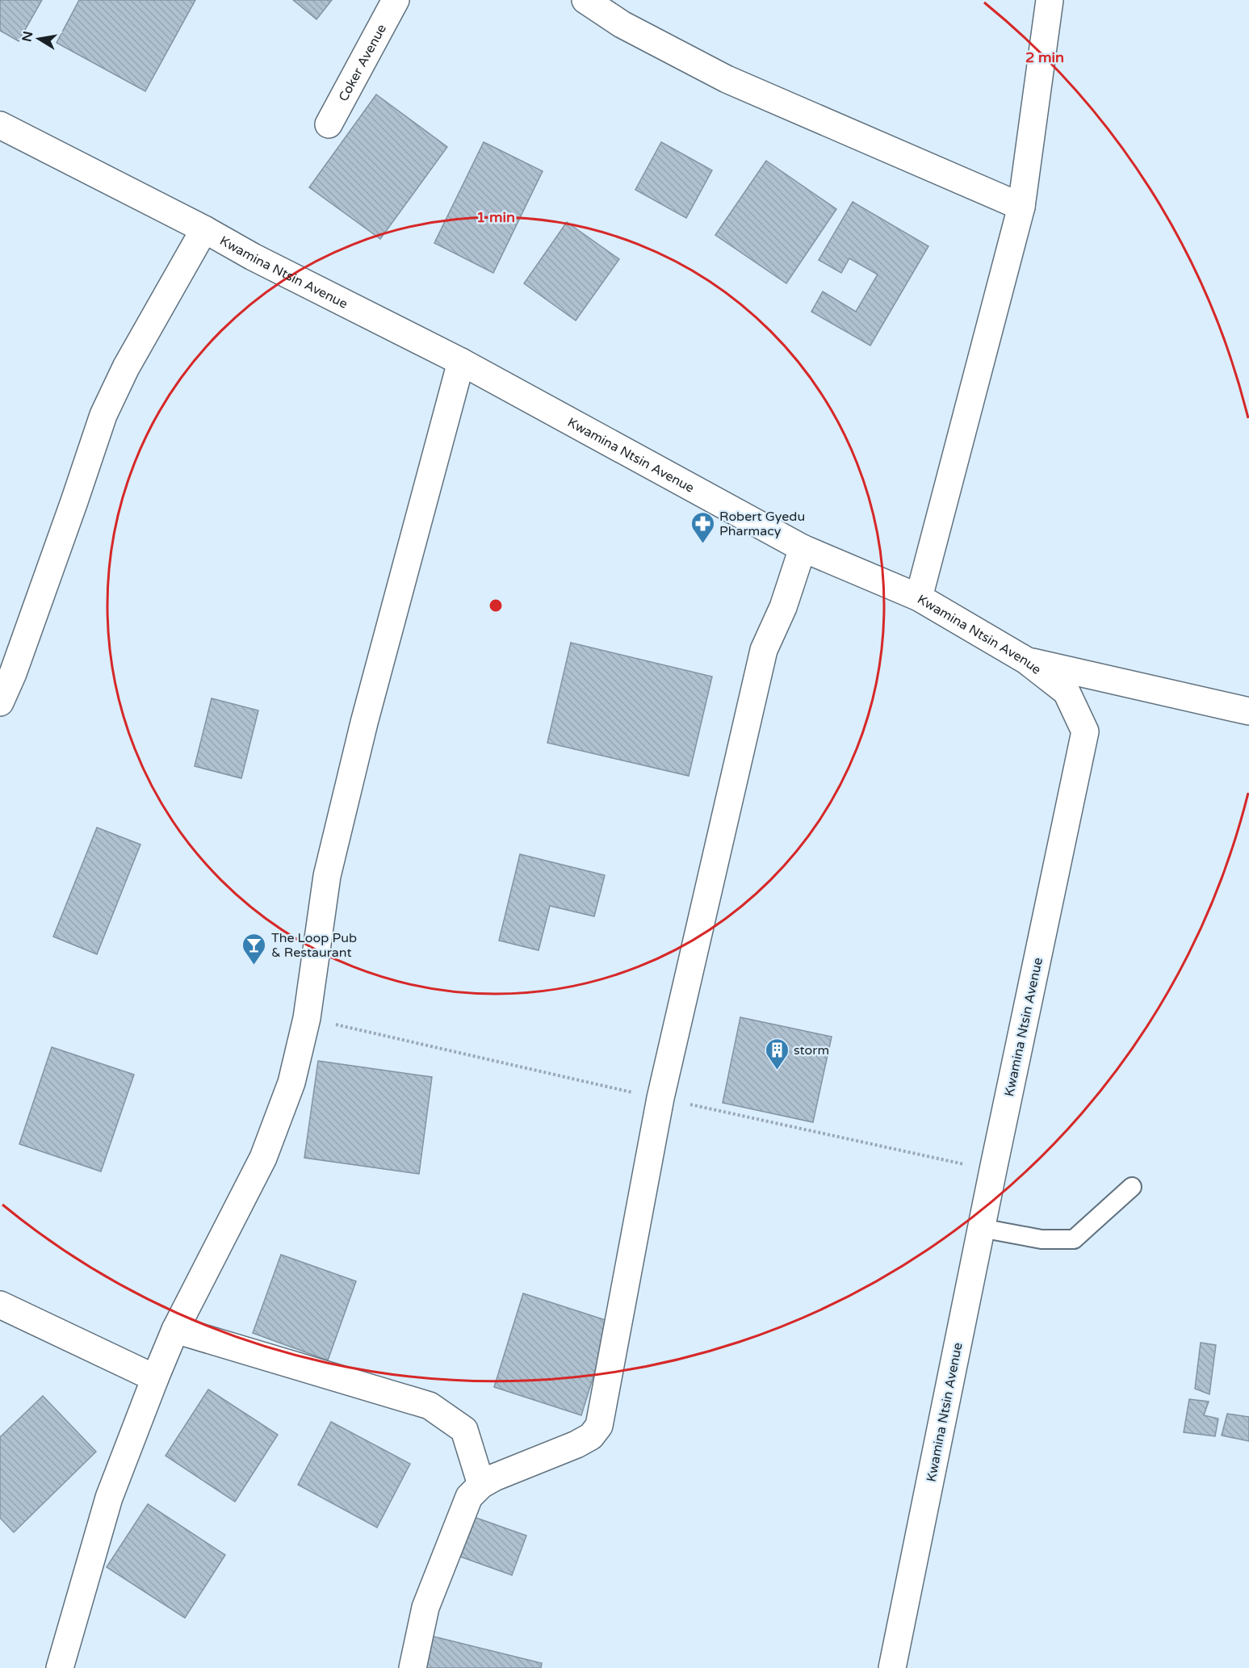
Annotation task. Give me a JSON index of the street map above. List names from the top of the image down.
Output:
{
  "streets": {
    "street": ["Coker Avenue", "Kwamina Ntsin Avenue"]
  },
  "places": {
    "pharmacy": ["Robert Gyedu Pharmacy"],
    "bar": ["The Loop Pub & Restaurant"],
    "building": ["storm"]
  },
  "north": "left",
  "rings": ["2 min", "1 min"]
}
